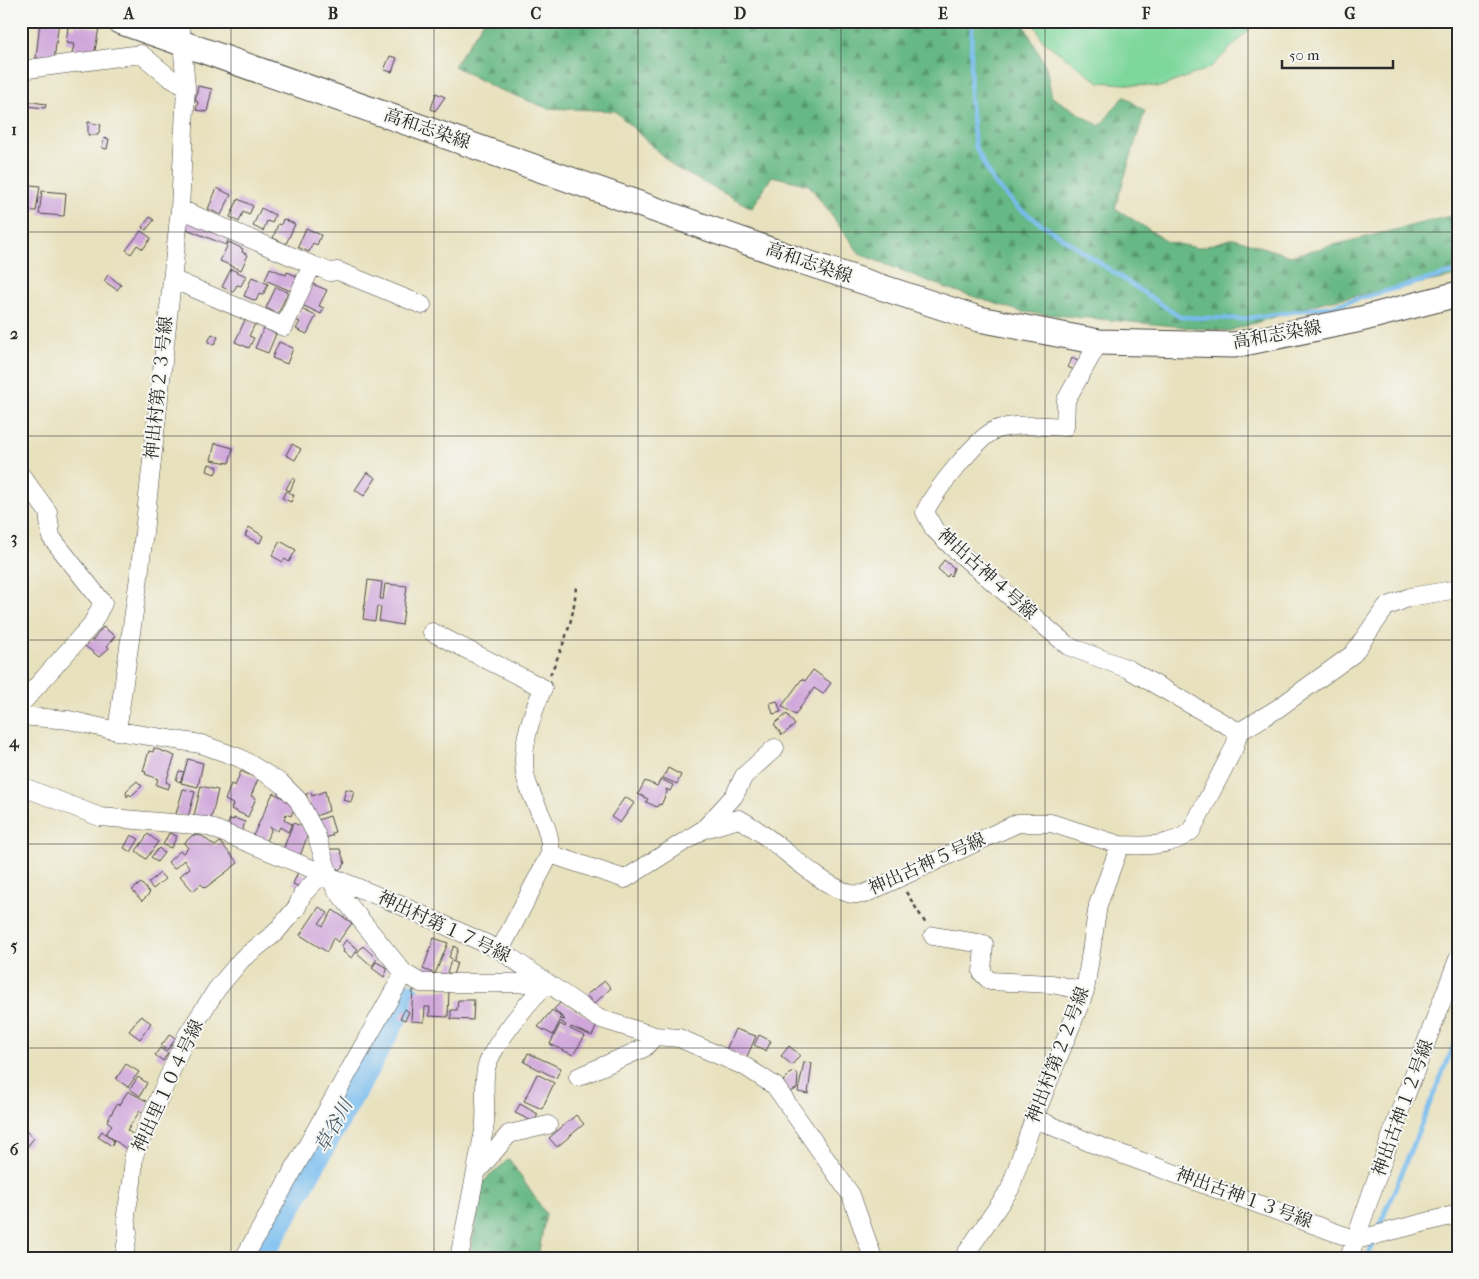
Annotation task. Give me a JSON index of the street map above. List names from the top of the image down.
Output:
{
  "streets": {
    "street": [
      "高和志染線",
      "神出村第２３号線",
      "神出古神４号線",
      "神出古神５号線",
      "神出村第１７号線",
      "神出村第２２号線",
      "神出里１０４号線",
      "神出古神１２号線",
      "神出古神１３号線"
    ]
  },
  "crossings": [
    ["高和志染線", "神出村第２３号線"],
    ["高和志染線", "神出古神４号線"],
    ["神出古神５号線", "神出村第２２号線"],
    ["神出村第１７号線", "神出里１０４号線"],
    ["神出村第２２号線", "神出古神１３号線"],
    ["神出古神１２号線", "神出古神１３号線"]
  ],
  "water": ["草谷川"],
  "scale_bar": "50 m",
  "grid": {
    "columns": [
      "A",
      "B",
      "C",
      "D",
      "E",
      "F",
      "G"
    ],
    "rows": [
      "1",
      "2",
      "3",
      "4",
      "5",
      "6"
    ]
  }
}
